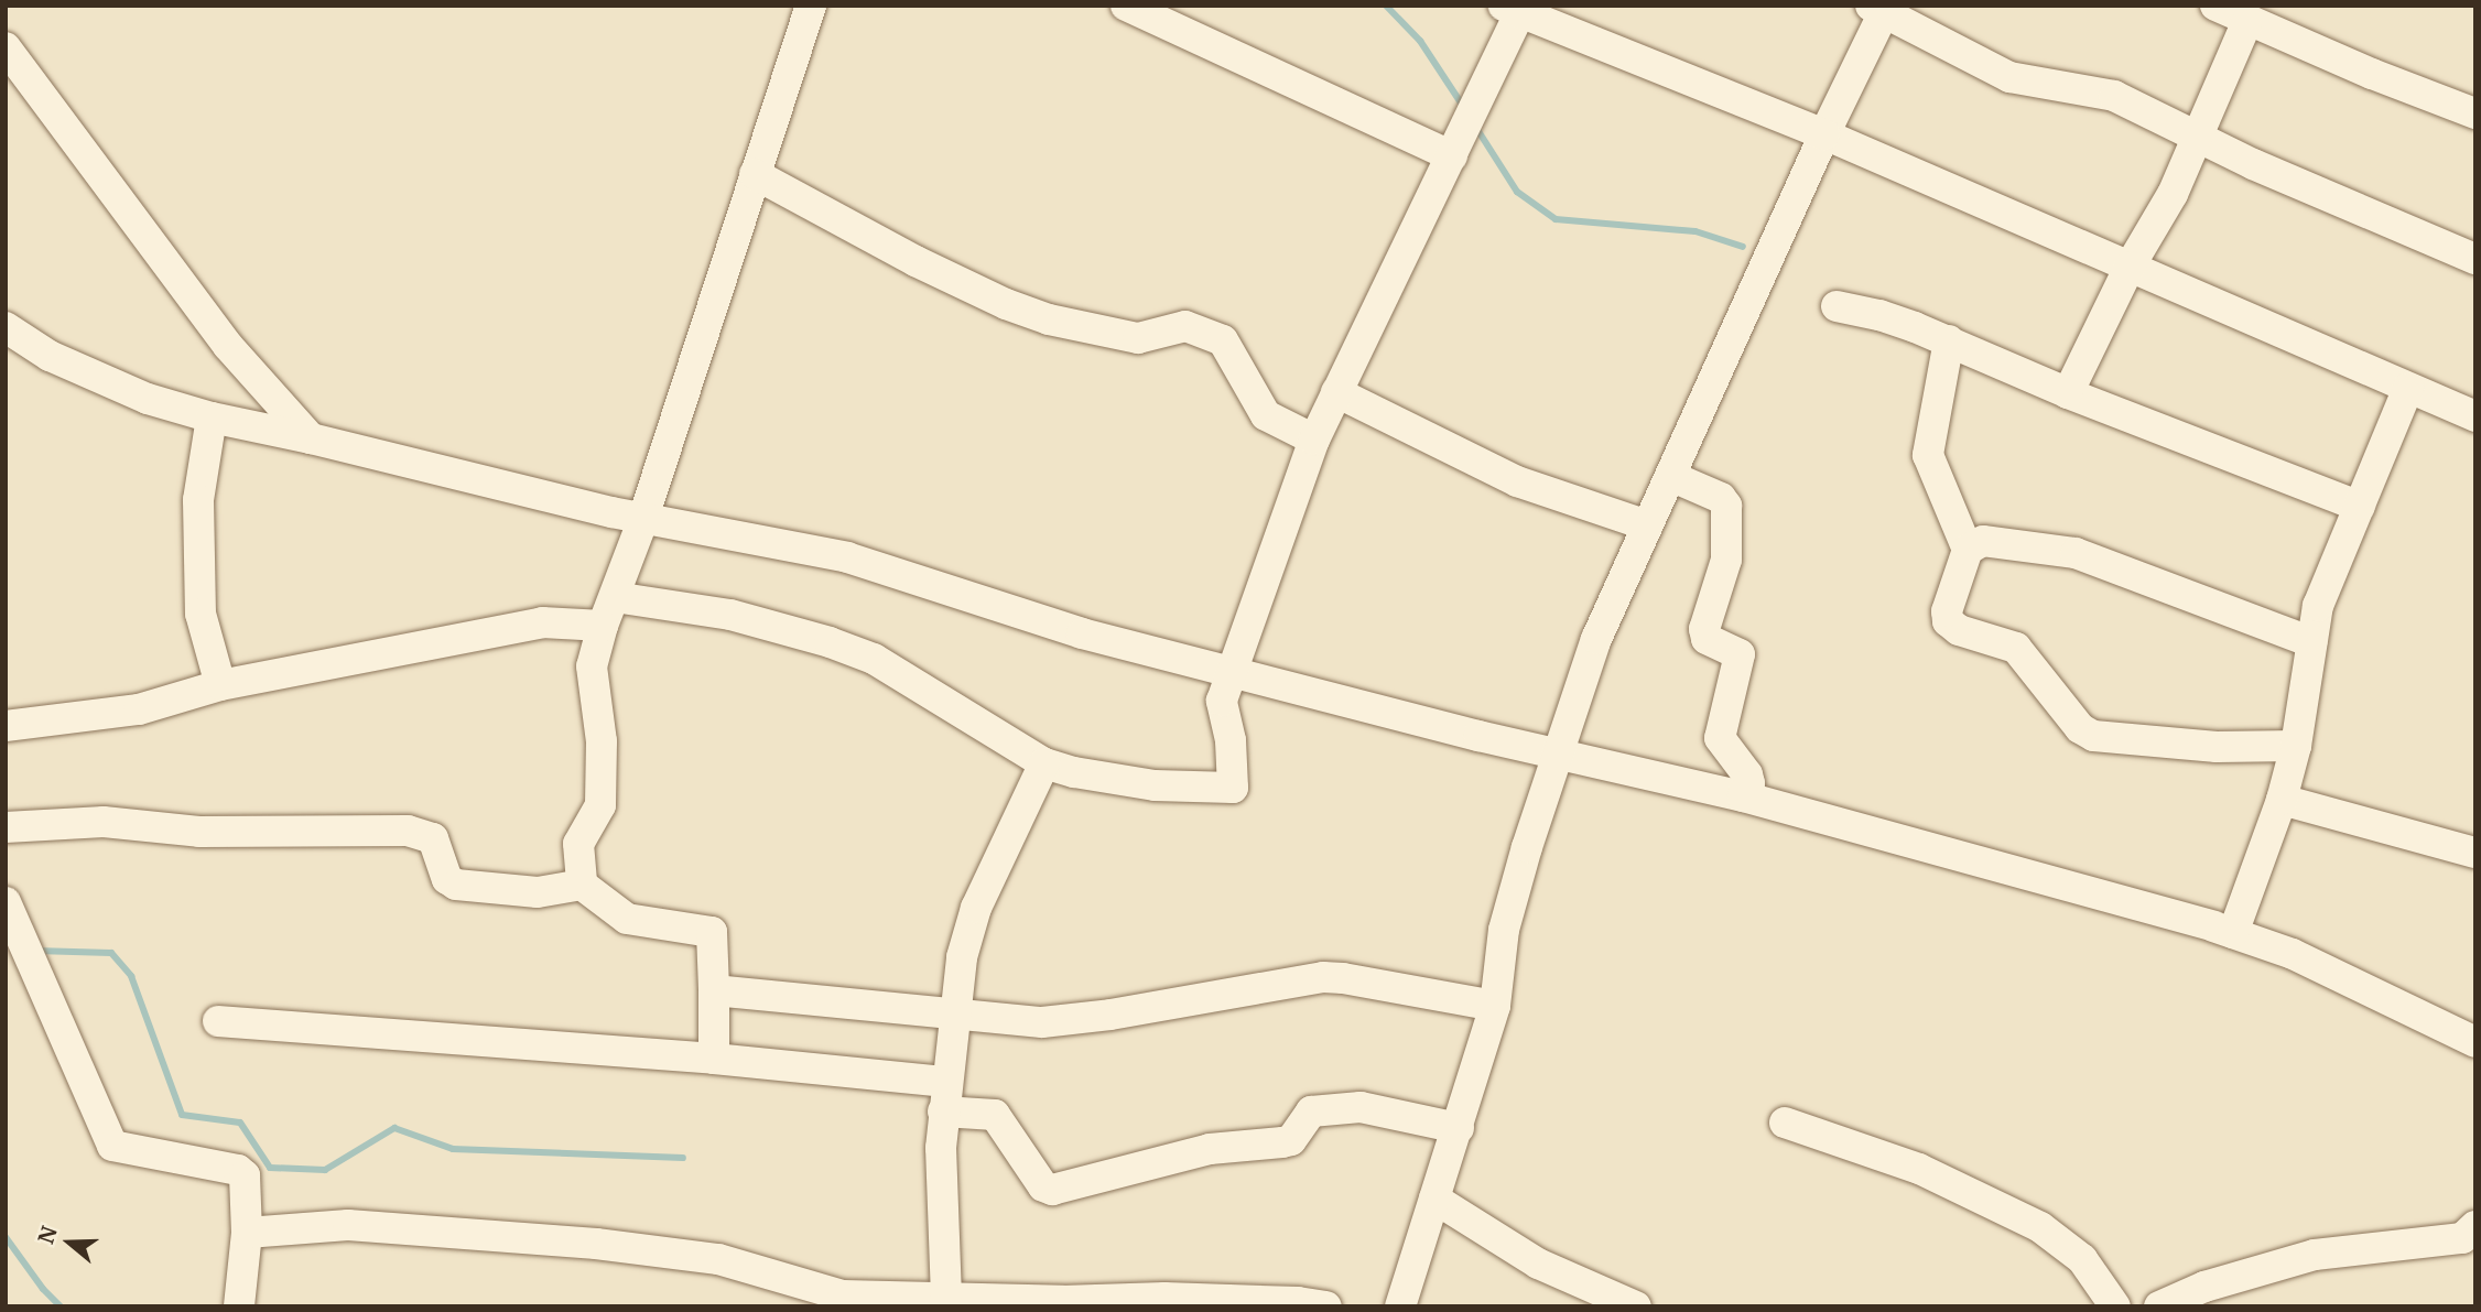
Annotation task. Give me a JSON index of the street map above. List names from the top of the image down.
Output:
{
  "north": "left"
}
